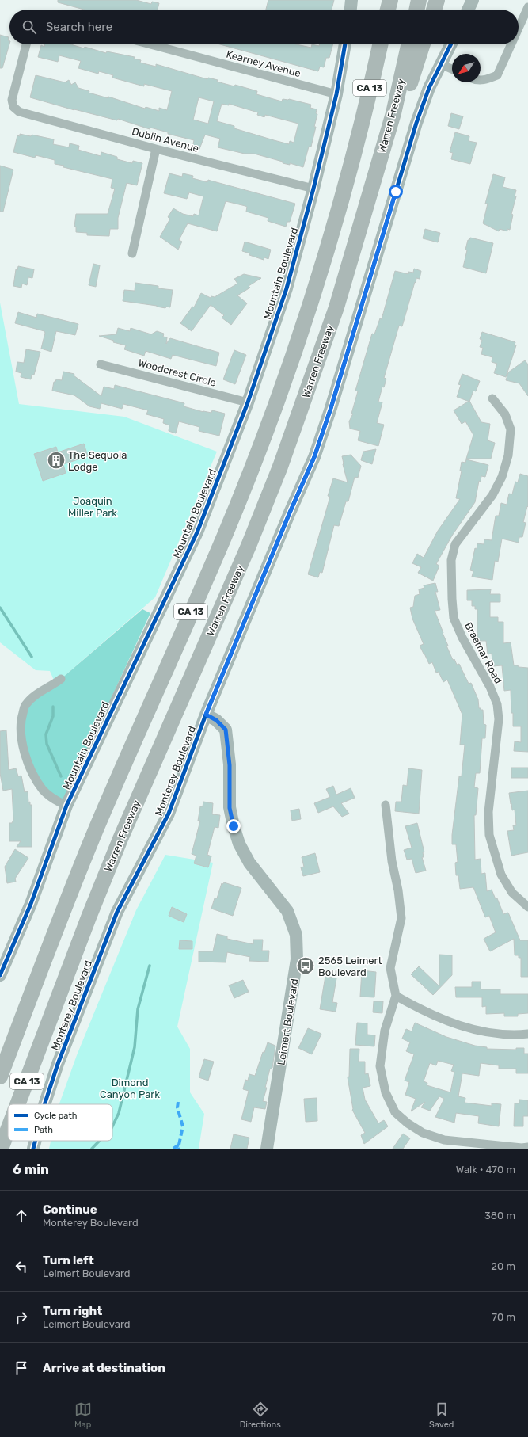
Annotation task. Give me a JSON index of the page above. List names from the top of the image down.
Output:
{
  "streets": {
    "highway": ["CA 13", "Warren Freeway"],
    "street": [
      "Kearney Avenue",
      "Dublin Avenue",
      "Mountain Boulevard",
      "Woodcrest Circle",
      "Braemar Road",
      "Monterey Boulevard",
      "Leimert Boulevard"
    ]
  },
  "crossings": [
    ["Kearney Avenue", "Mountain Boulevard"],
    ["Dublin Avenue", "Mountain Boulevard"],
    ["Mountain Boulevard", "Woodcrest Circle"],
    ["Monterey Boulevard", "Leimert Boulevard"]
  ],
  "parks": ["Joaquin Miller Park", "Dimond Canyon Park"],
  "places": {
    "building": ["The Sequoia Lodge"],
    "bus stop": ["2565 Leimert Boulevard"]
  },
  "legend": ["Cycle path", "Path"],
  "north": "bottom left",
  "page": {
    "search": "Search here",
    "heading": ["6 min", "Walk · 470 m"],
    "list": [
      ["Continue", "Monterey Boulevard", "380 m"],
      ["Turn left", "Leimert Boulevard", "20 m"],
      ["Turn right", "Leimert Boulevard", "70 m"],
      "Arrive at destination"
    ],
    "nav": ["Map", "Directions", "Saved"]
  }
}
